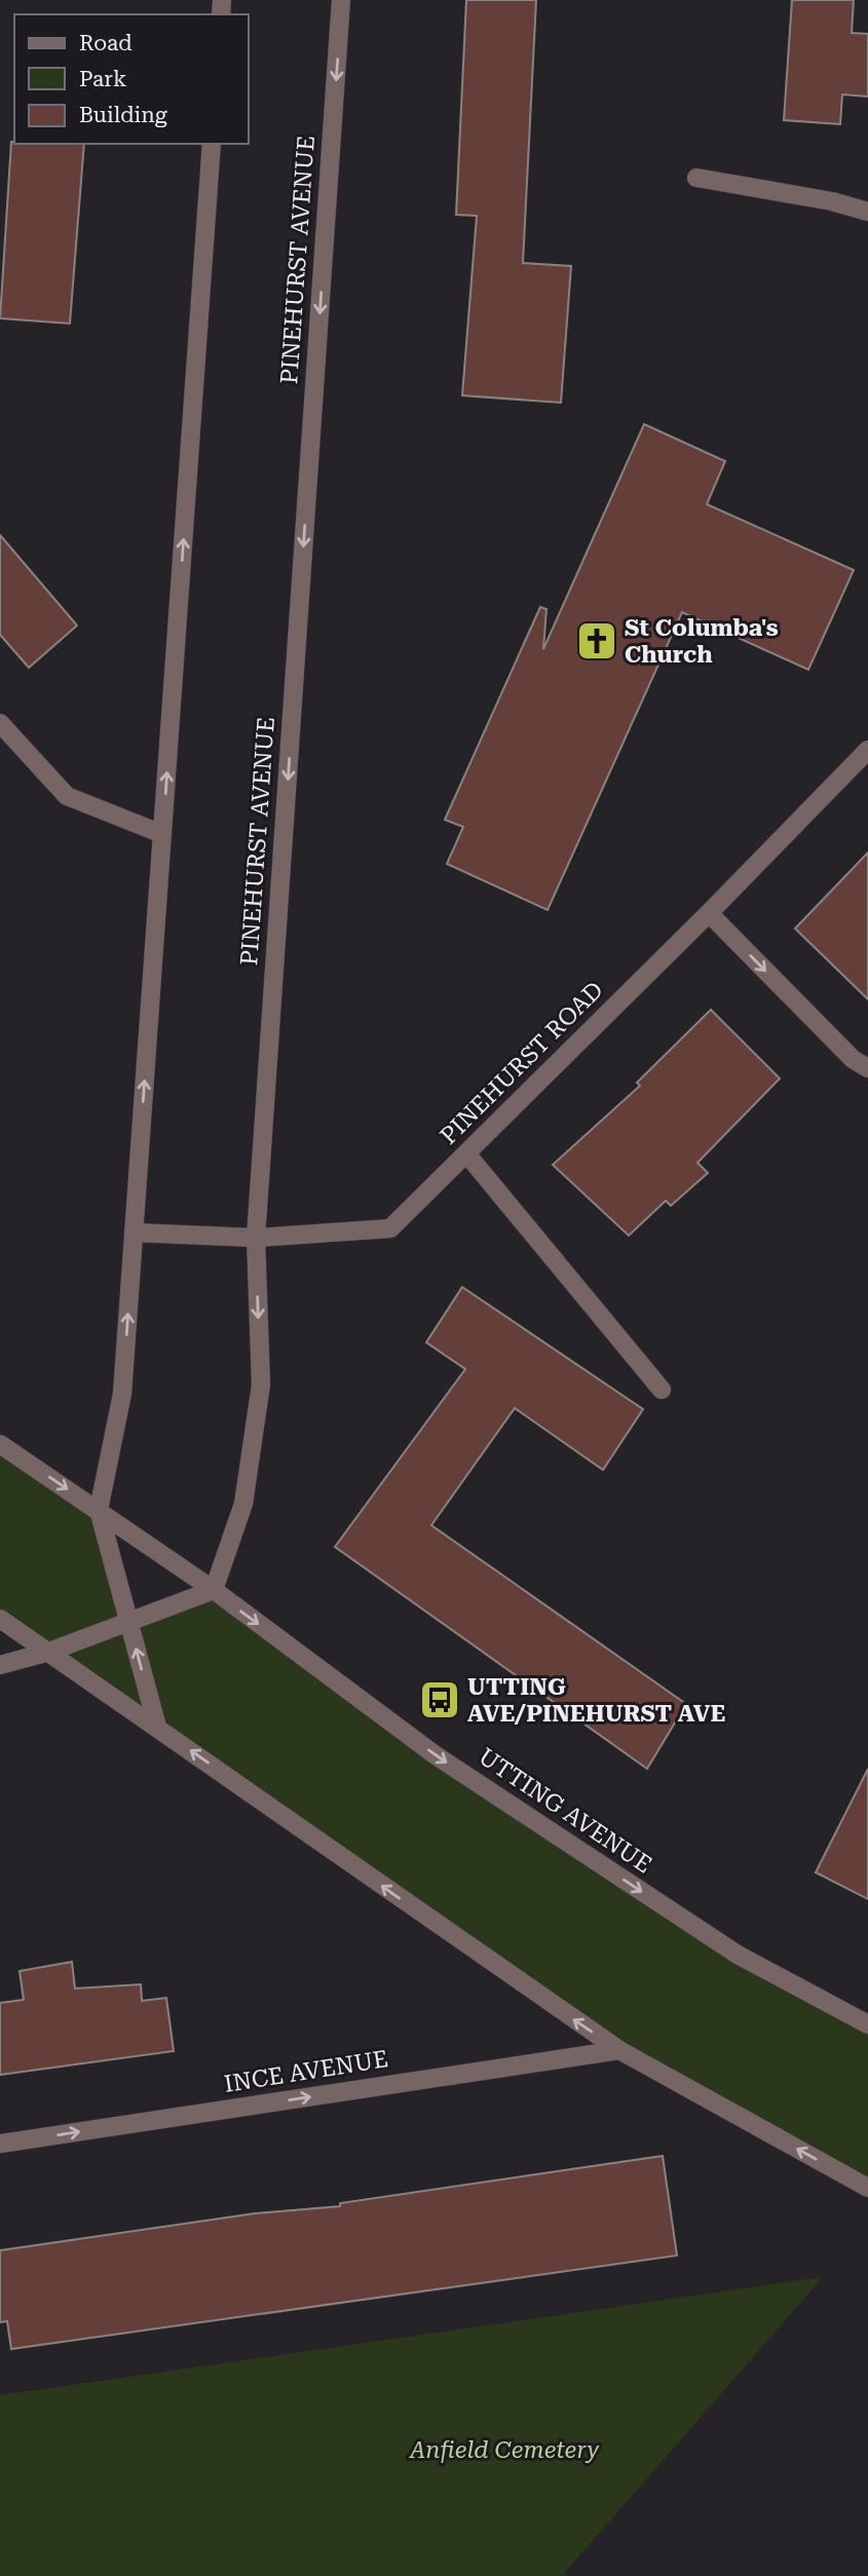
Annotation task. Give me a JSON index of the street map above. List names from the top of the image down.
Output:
{
  "streets": {
    "street": [
      "PINEHURST AVENUE",
      "PINEHURST ROAD",
      "UTTING AVENUE",
      "INCE AVENUE"
    ]
  },
  "crossings": [
    ["PINEHURST AVENUE", "PINEHURST ROAD"],
    ["PINEHURST AVENUE", "UTTING AVENUE"]
  ],
  "one_way": ["INCE AVENUE"],
  "parks": ["Anfield Cemetery"],
  "places": {
    "church": ["St Columba's Church"],
    "bus stop": ["UTTING AVE/PINEHURST AVE"]
  },
  "legend": ["Road", "Park", "Building"]
}
